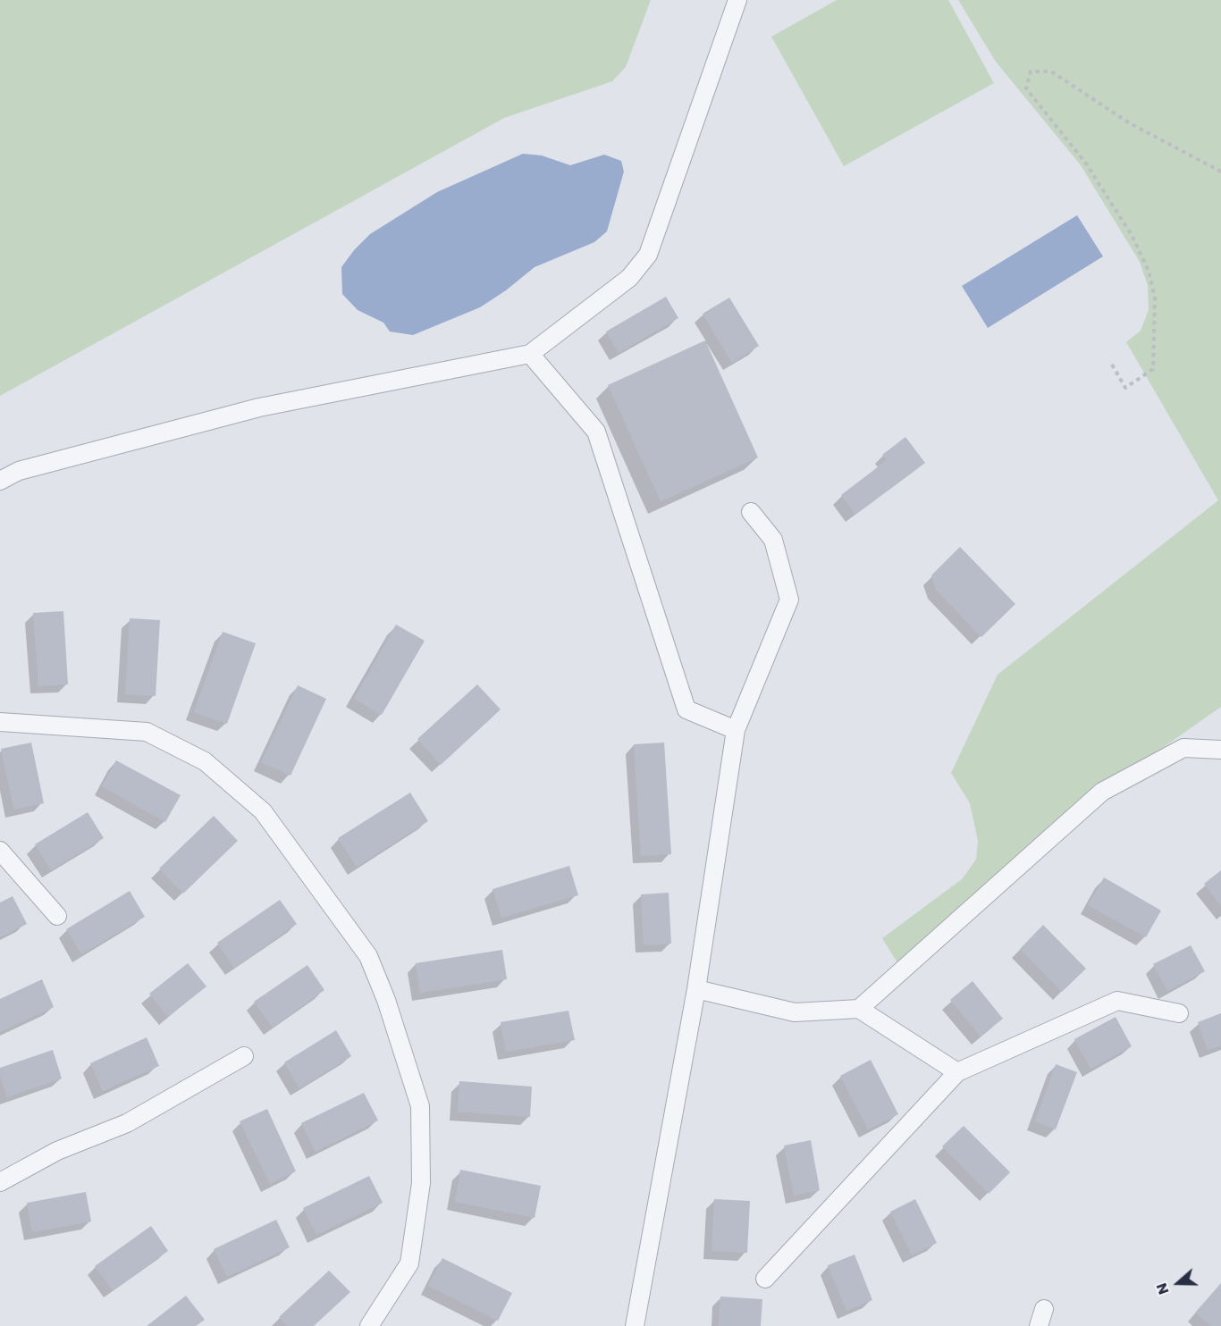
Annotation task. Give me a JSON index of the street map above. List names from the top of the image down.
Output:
{
  "north": "left"
}
